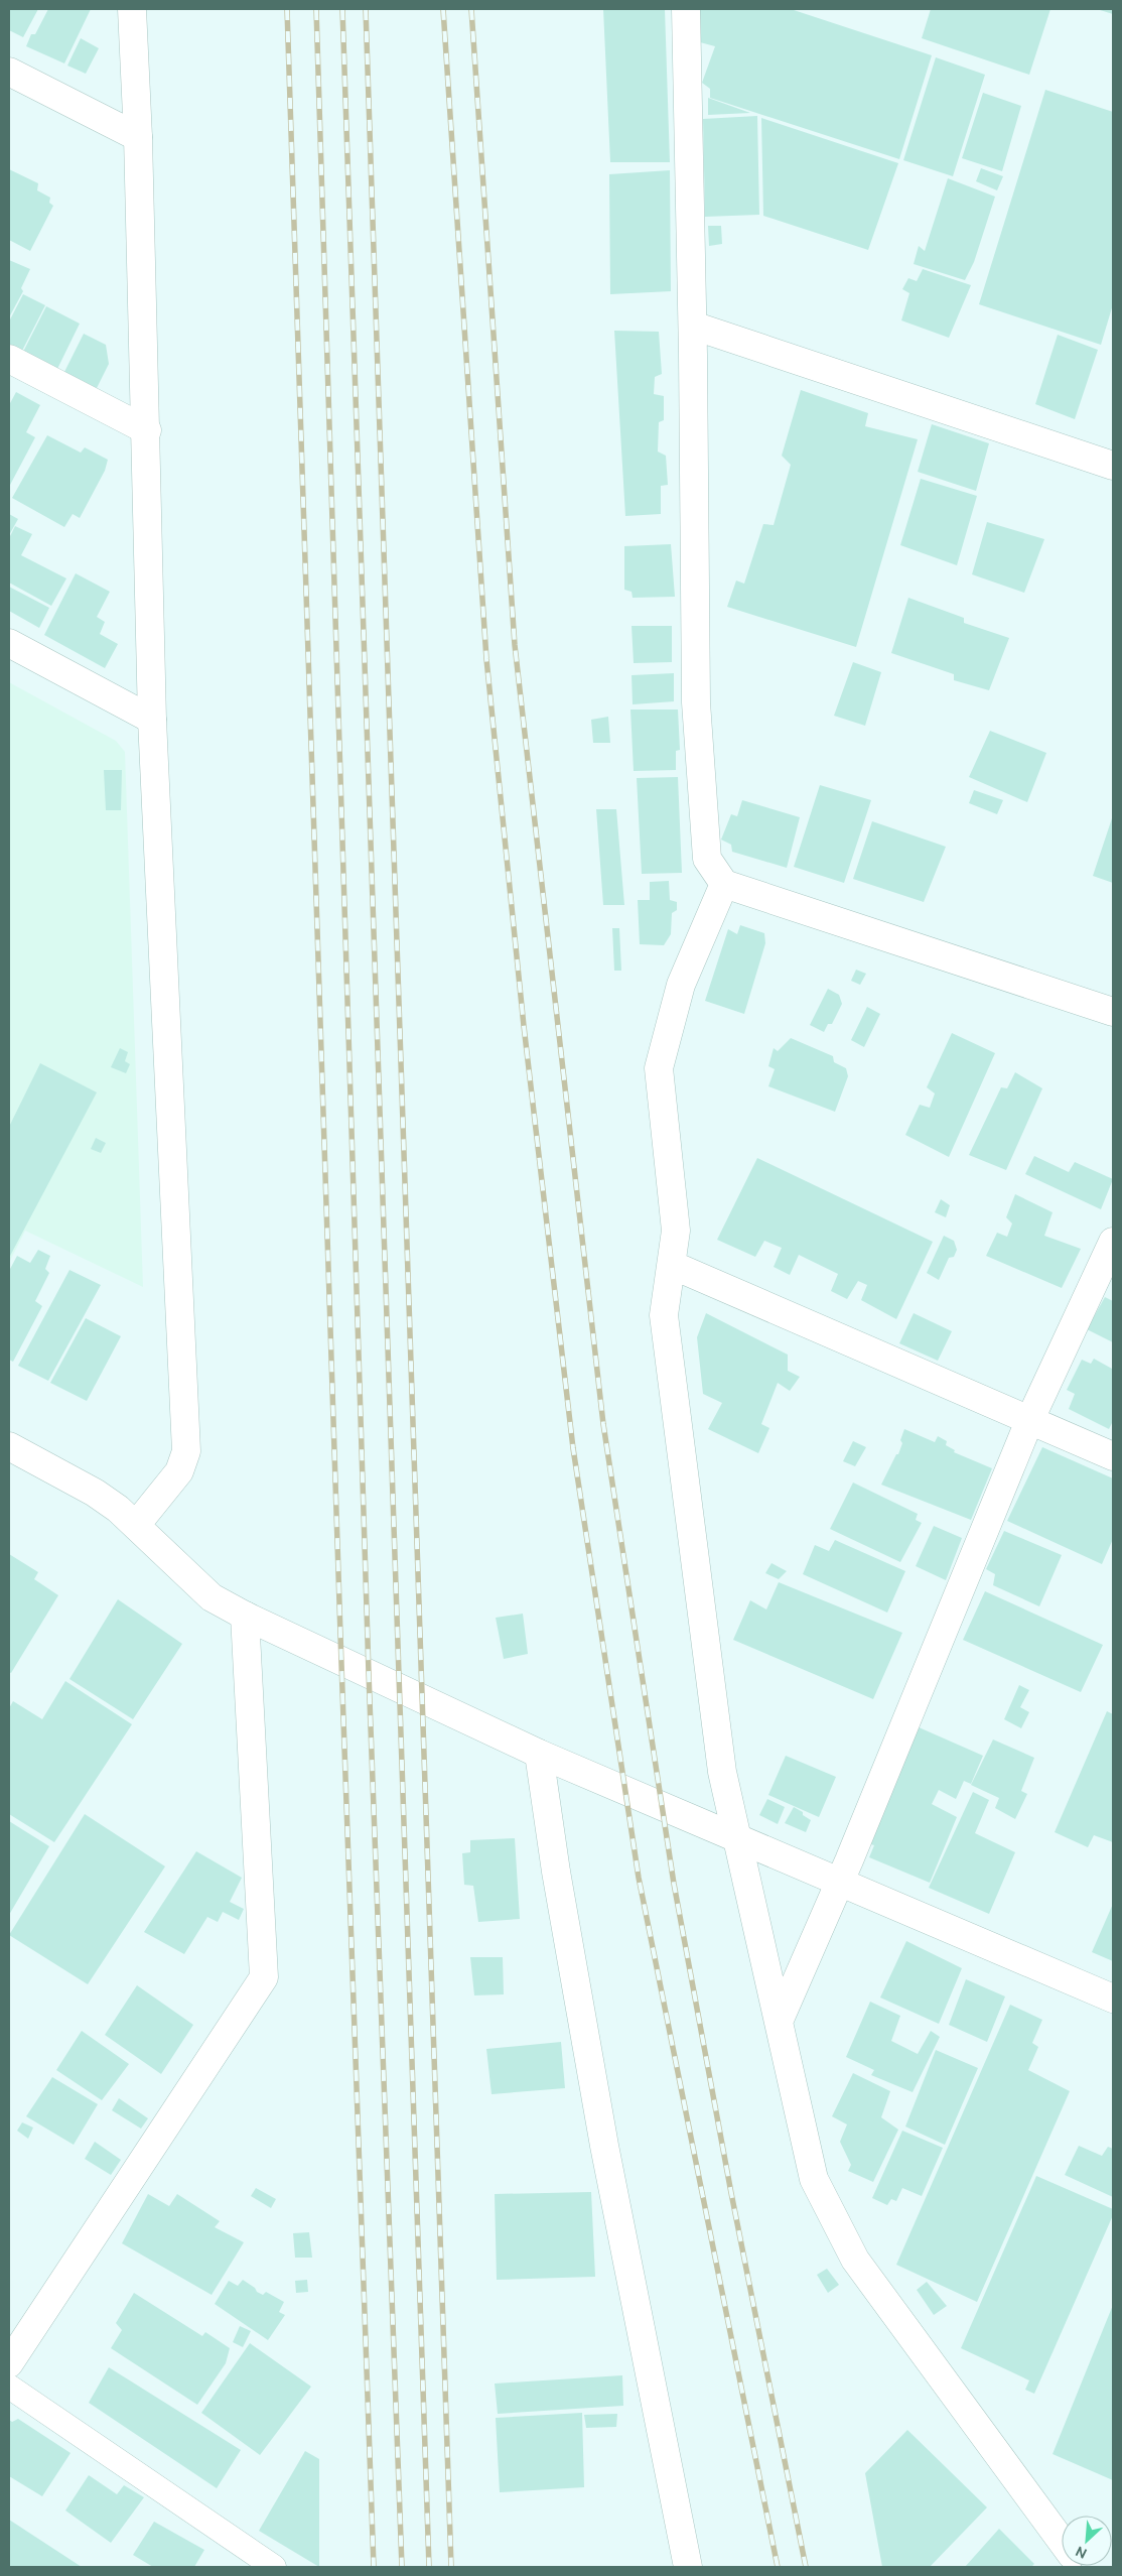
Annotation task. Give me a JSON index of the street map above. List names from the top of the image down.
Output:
{
  "north": "bottom left"
}
